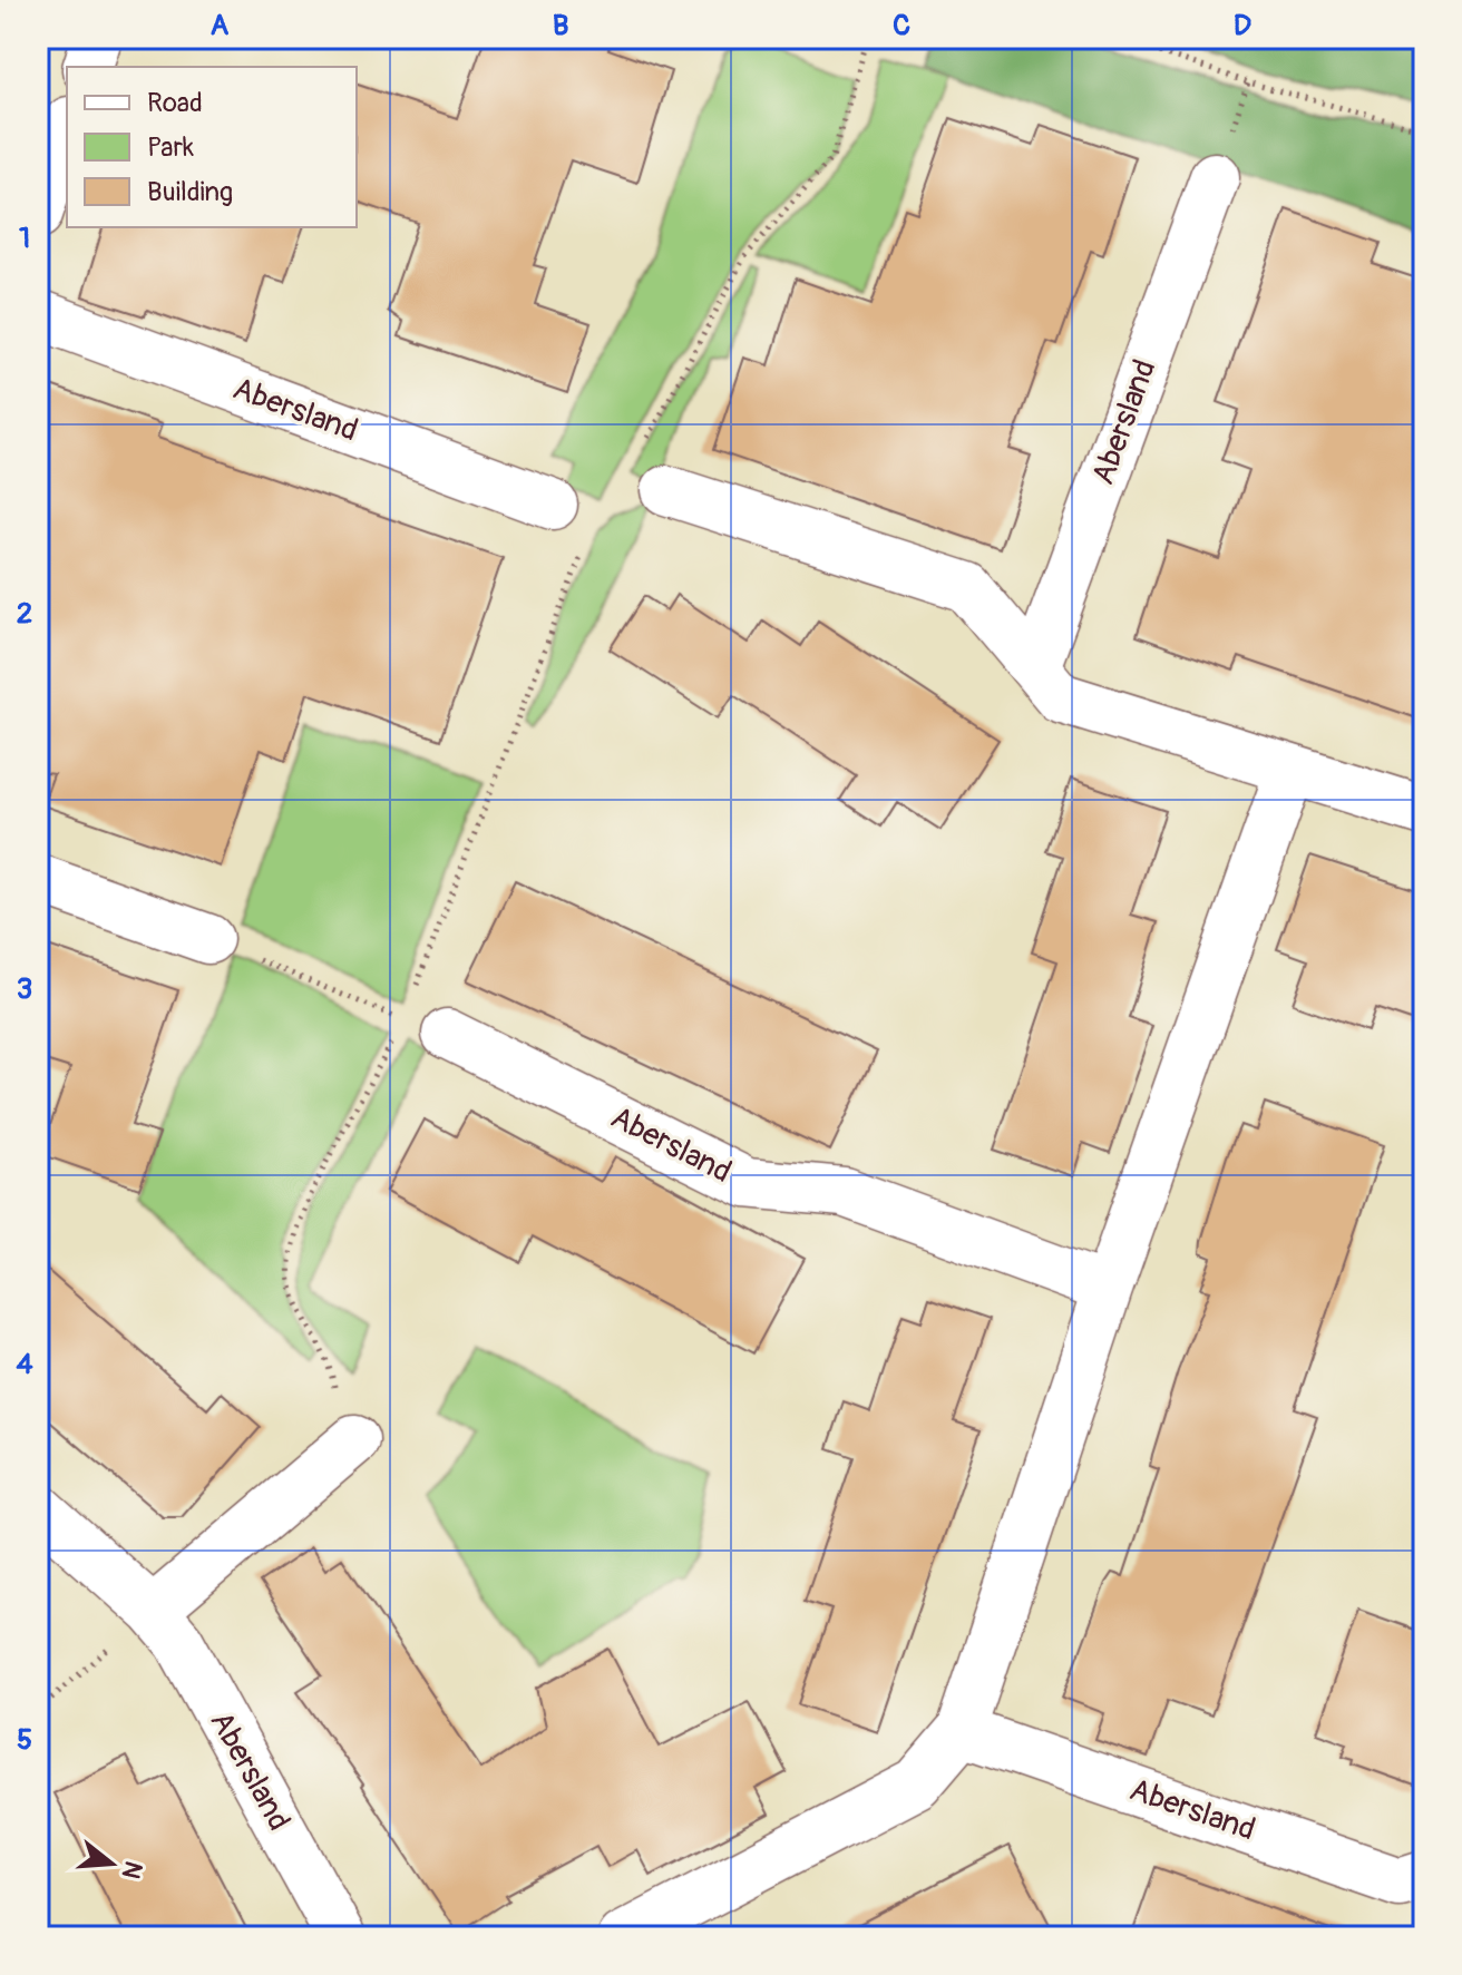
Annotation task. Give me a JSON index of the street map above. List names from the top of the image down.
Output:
{
  "streets": {
    "street": ["Abersland"]
  },
  "legend": ["Road", "Park", "Building"],
  "north": "right",
  "grid": {
    "columns": [
      "A",
      "B",
      "C",
      "D"
    ],
    "rows": [
      "1",
      "2",
      "3",
      "4",
      "5"
    ]
  }
}
